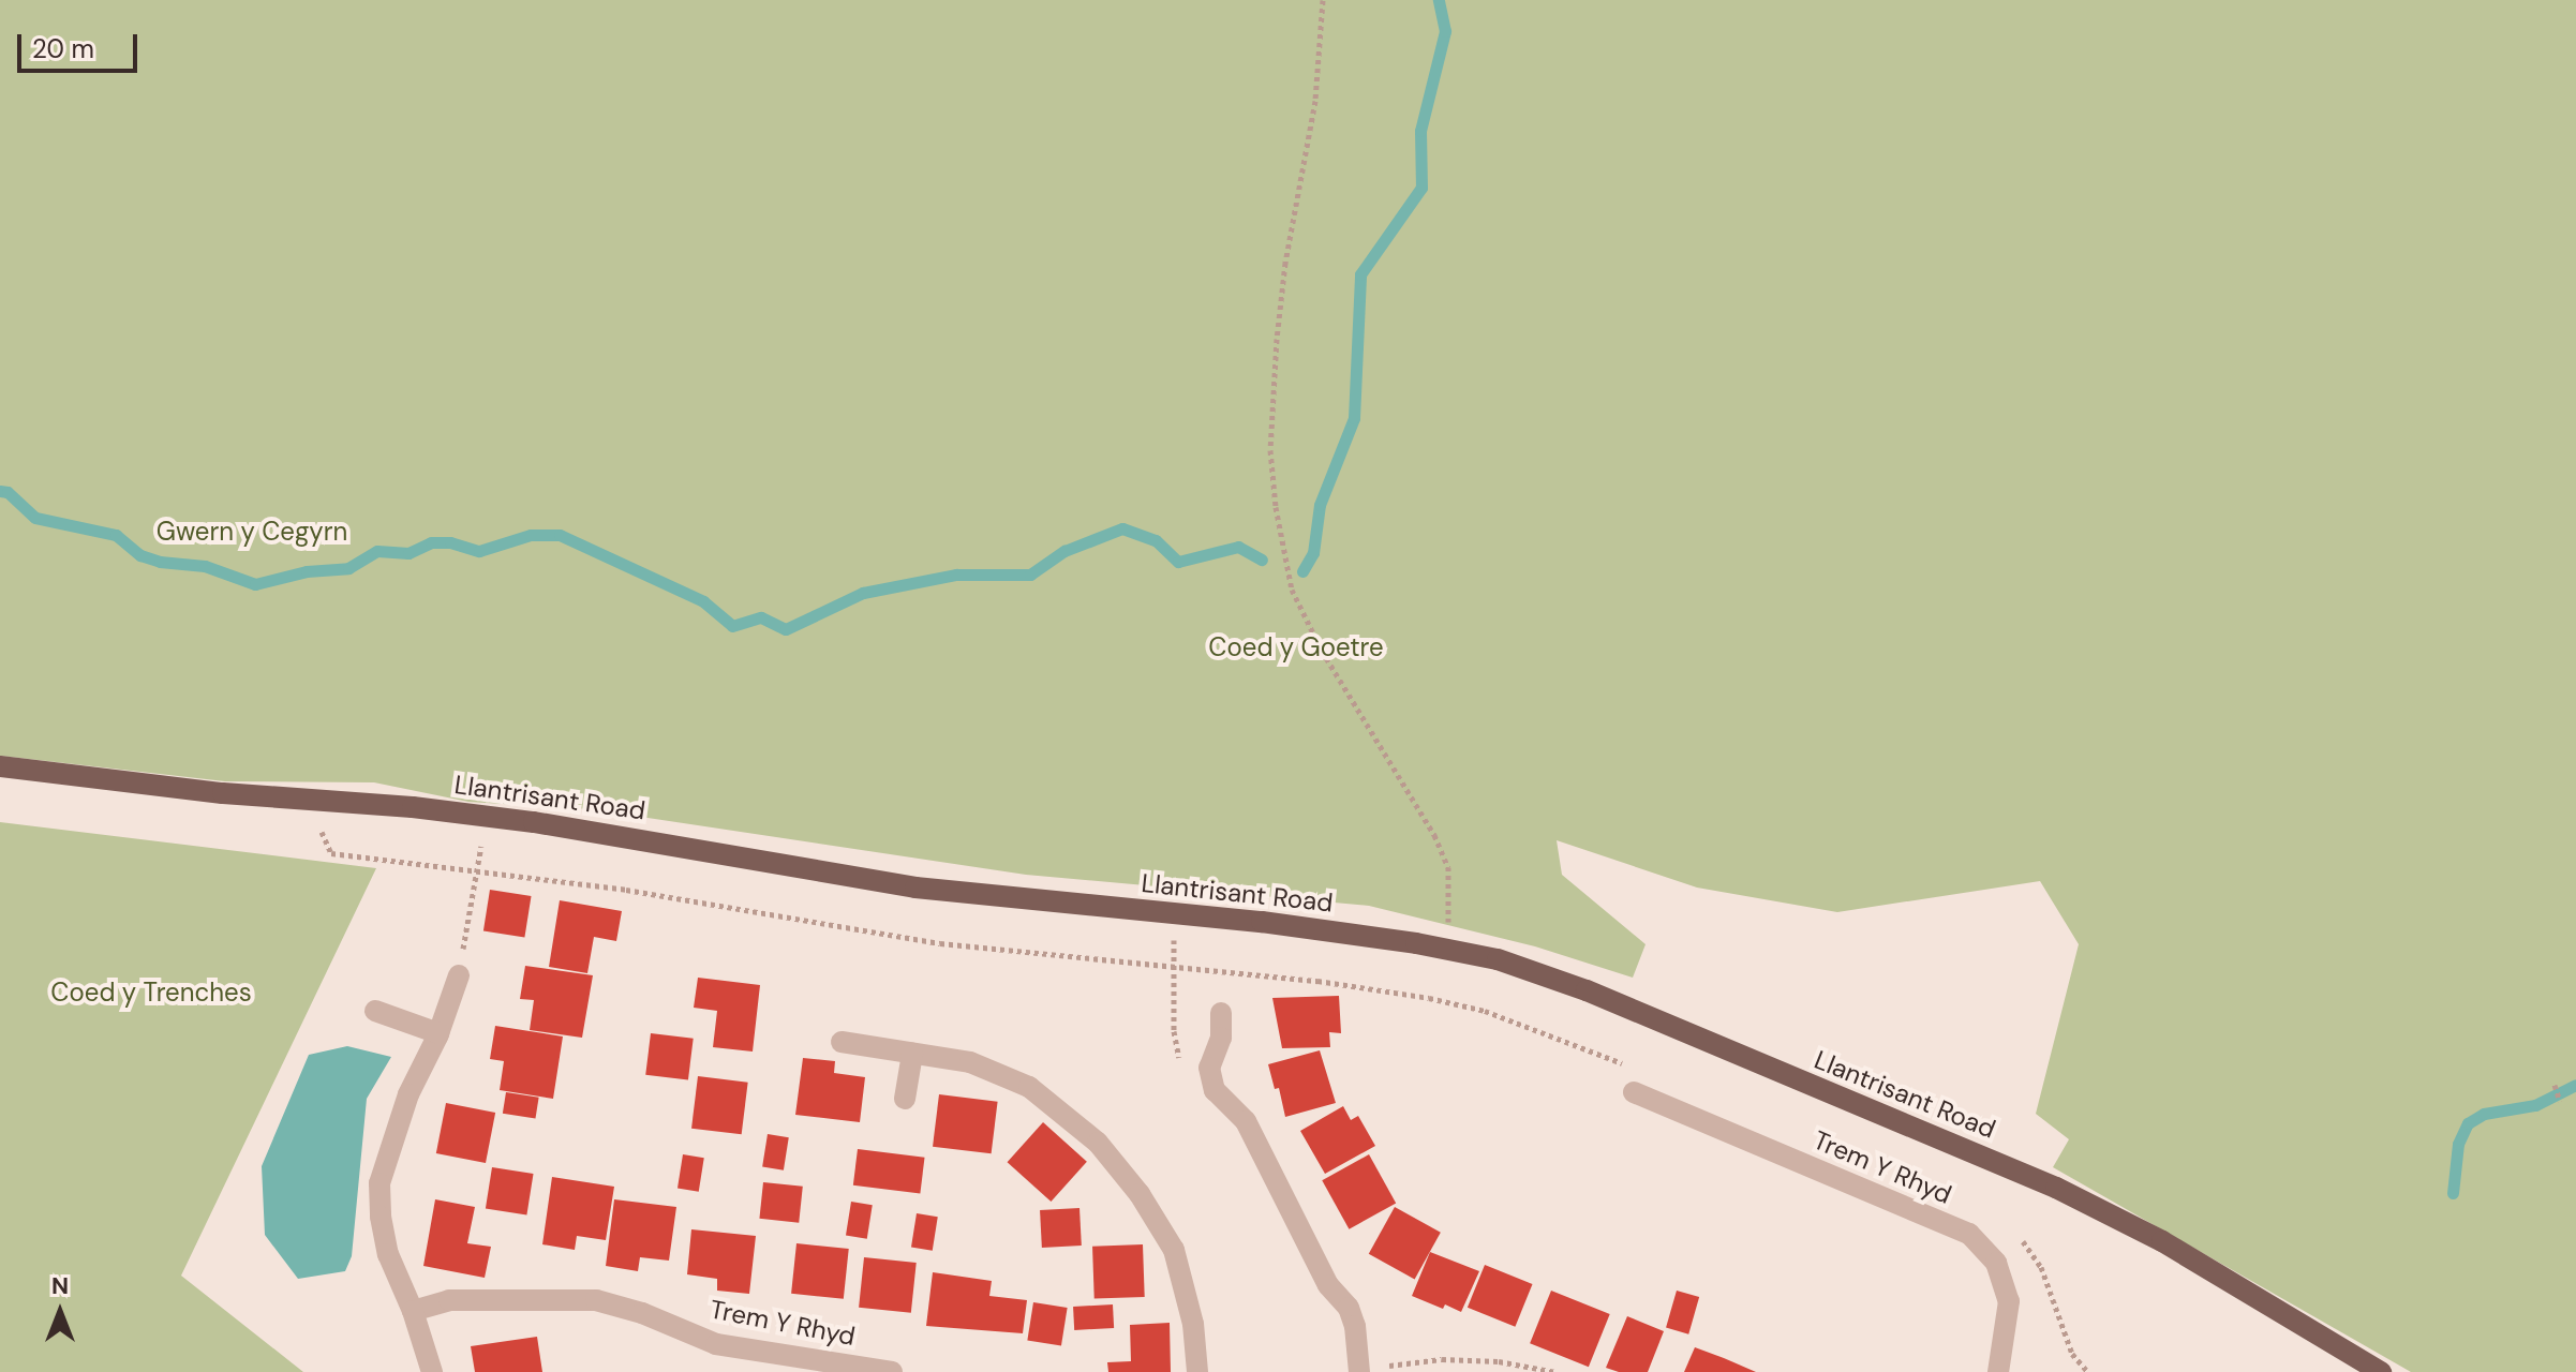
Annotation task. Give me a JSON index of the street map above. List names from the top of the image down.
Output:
{
  "streets": {
    "main road": ["Llantrisant Road"],
    "street": ["Trem Y Rhyd"]
  },
  "parks": ["Gwern y Cegyrn", "Coed y Goetre", "Coed y Trenches"],
  "scale_bar": "20 m",
  "north": "top"
}
